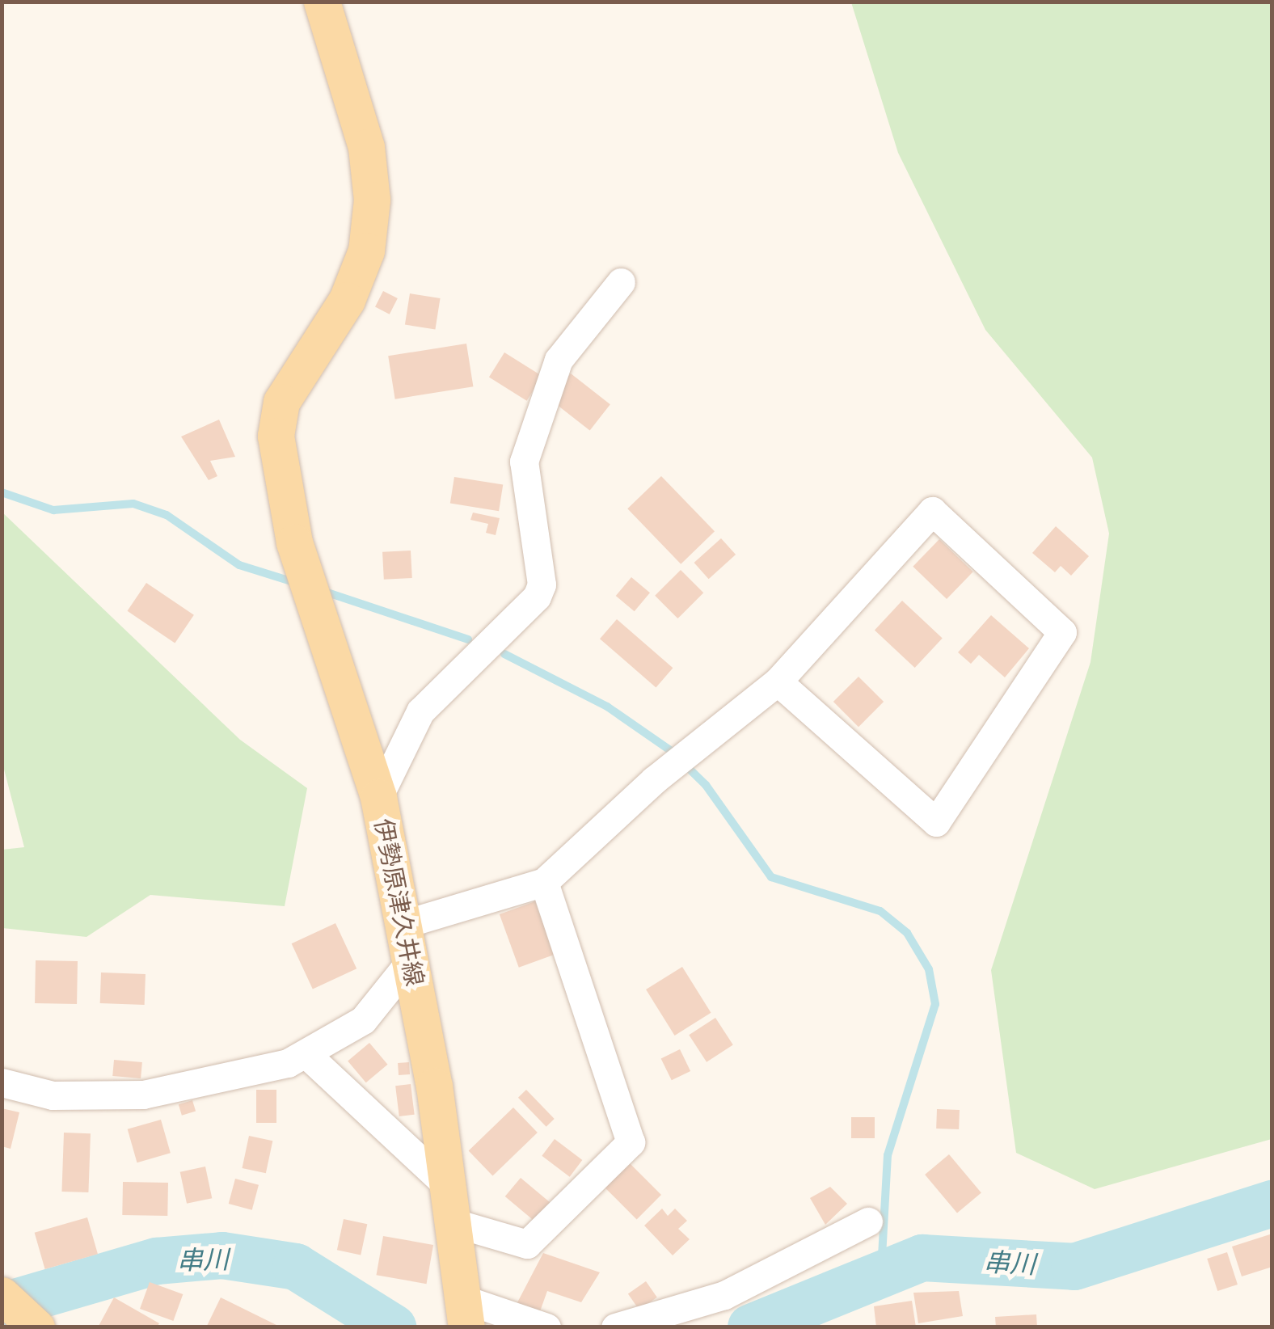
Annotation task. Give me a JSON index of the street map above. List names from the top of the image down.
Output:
{
  "streets": {
    "main road": ["伊勢原津久井線"]
  },
  "water": ["串川"]
}
